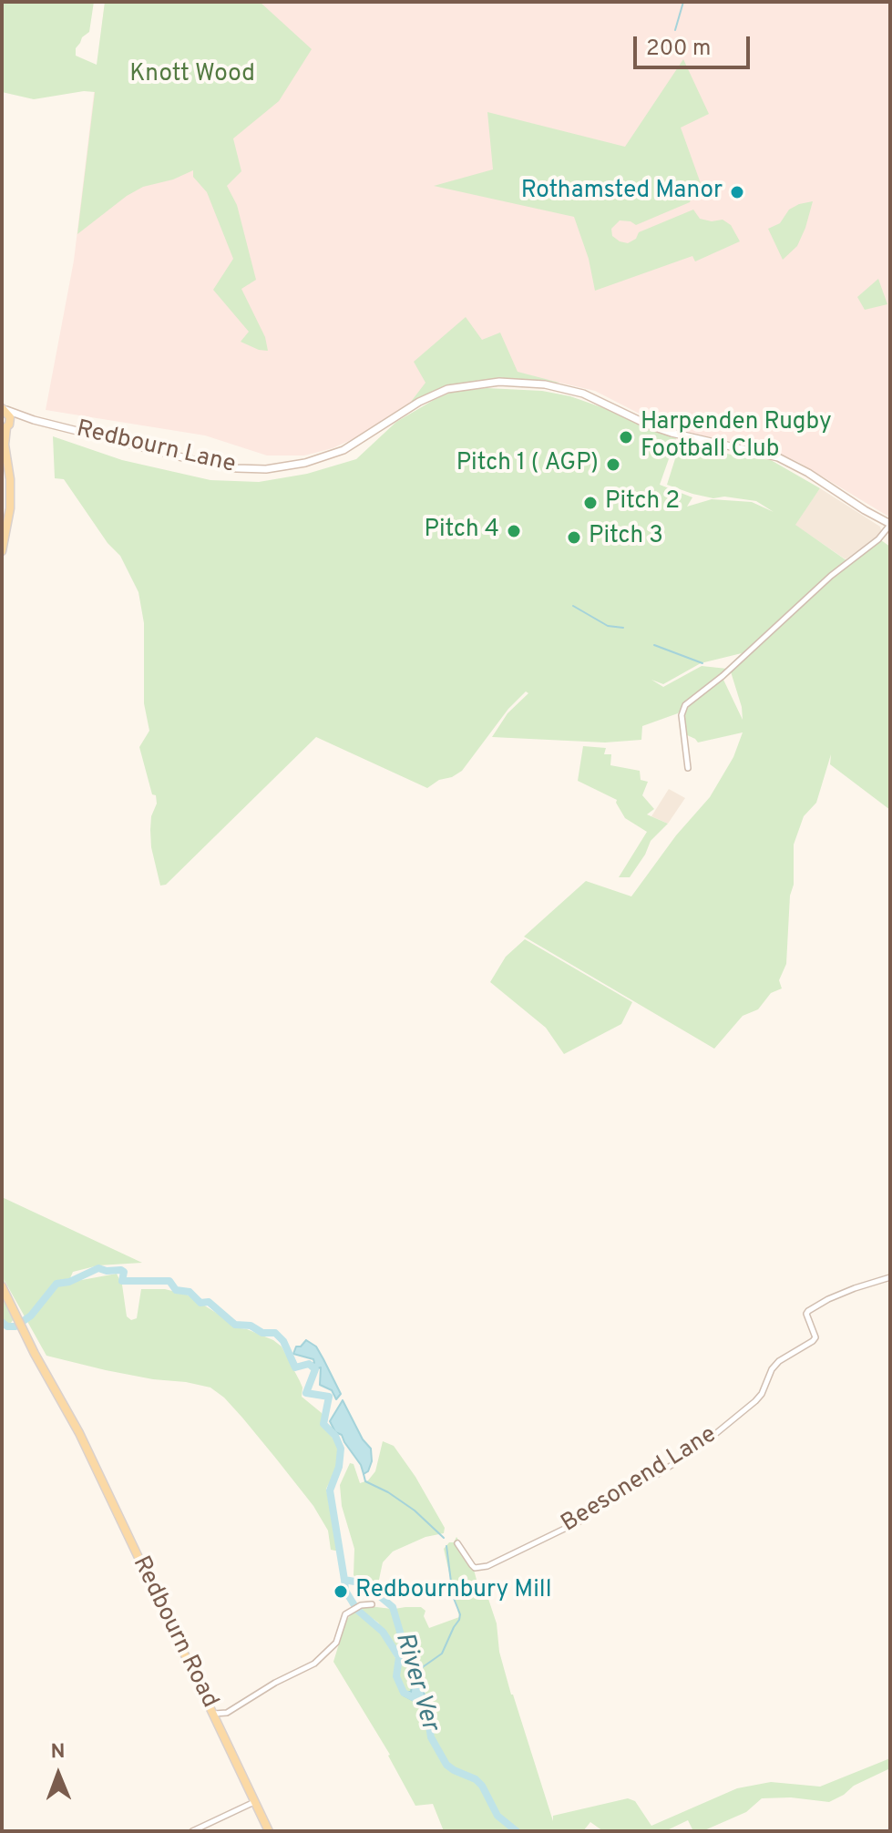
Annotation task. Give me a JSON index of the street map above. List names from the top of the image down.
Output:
{
  "streets": {
    "main road": ["Redbourn Lane", "Redbourn Road"],
    "street": ["Beesonend Lane"]
  },
  "water": ["River Ver"],
  "parks": ["Knott Wood"],
  "places": [
    "Rothamsted Manor",
    "Harpenden Rugby Football Club",
    "Pitch 1 ( AGP)",
    "Pitch 2",
    "Pitch 4",
    "Pitch 3",
    "Redbournbury Mill"
  ],
  "scale_bar": "200 m",
  "north": "top"
}
